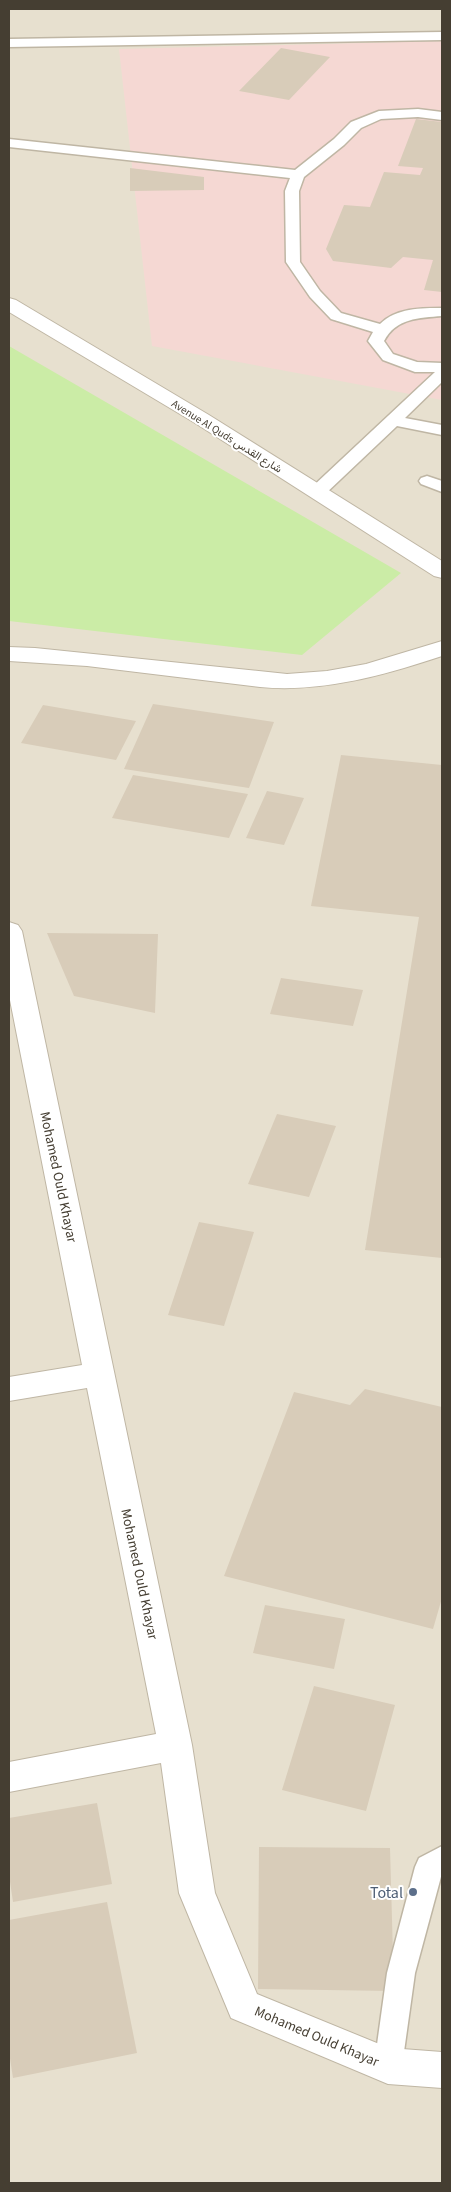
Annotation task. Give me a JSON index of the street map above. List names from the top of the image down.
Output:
{
  "streets": {
    "street": ["Avenue Al Quds شارع القدس", "Mohamed Ould Khayar"]
  },
  "places": ["Total"]
}
